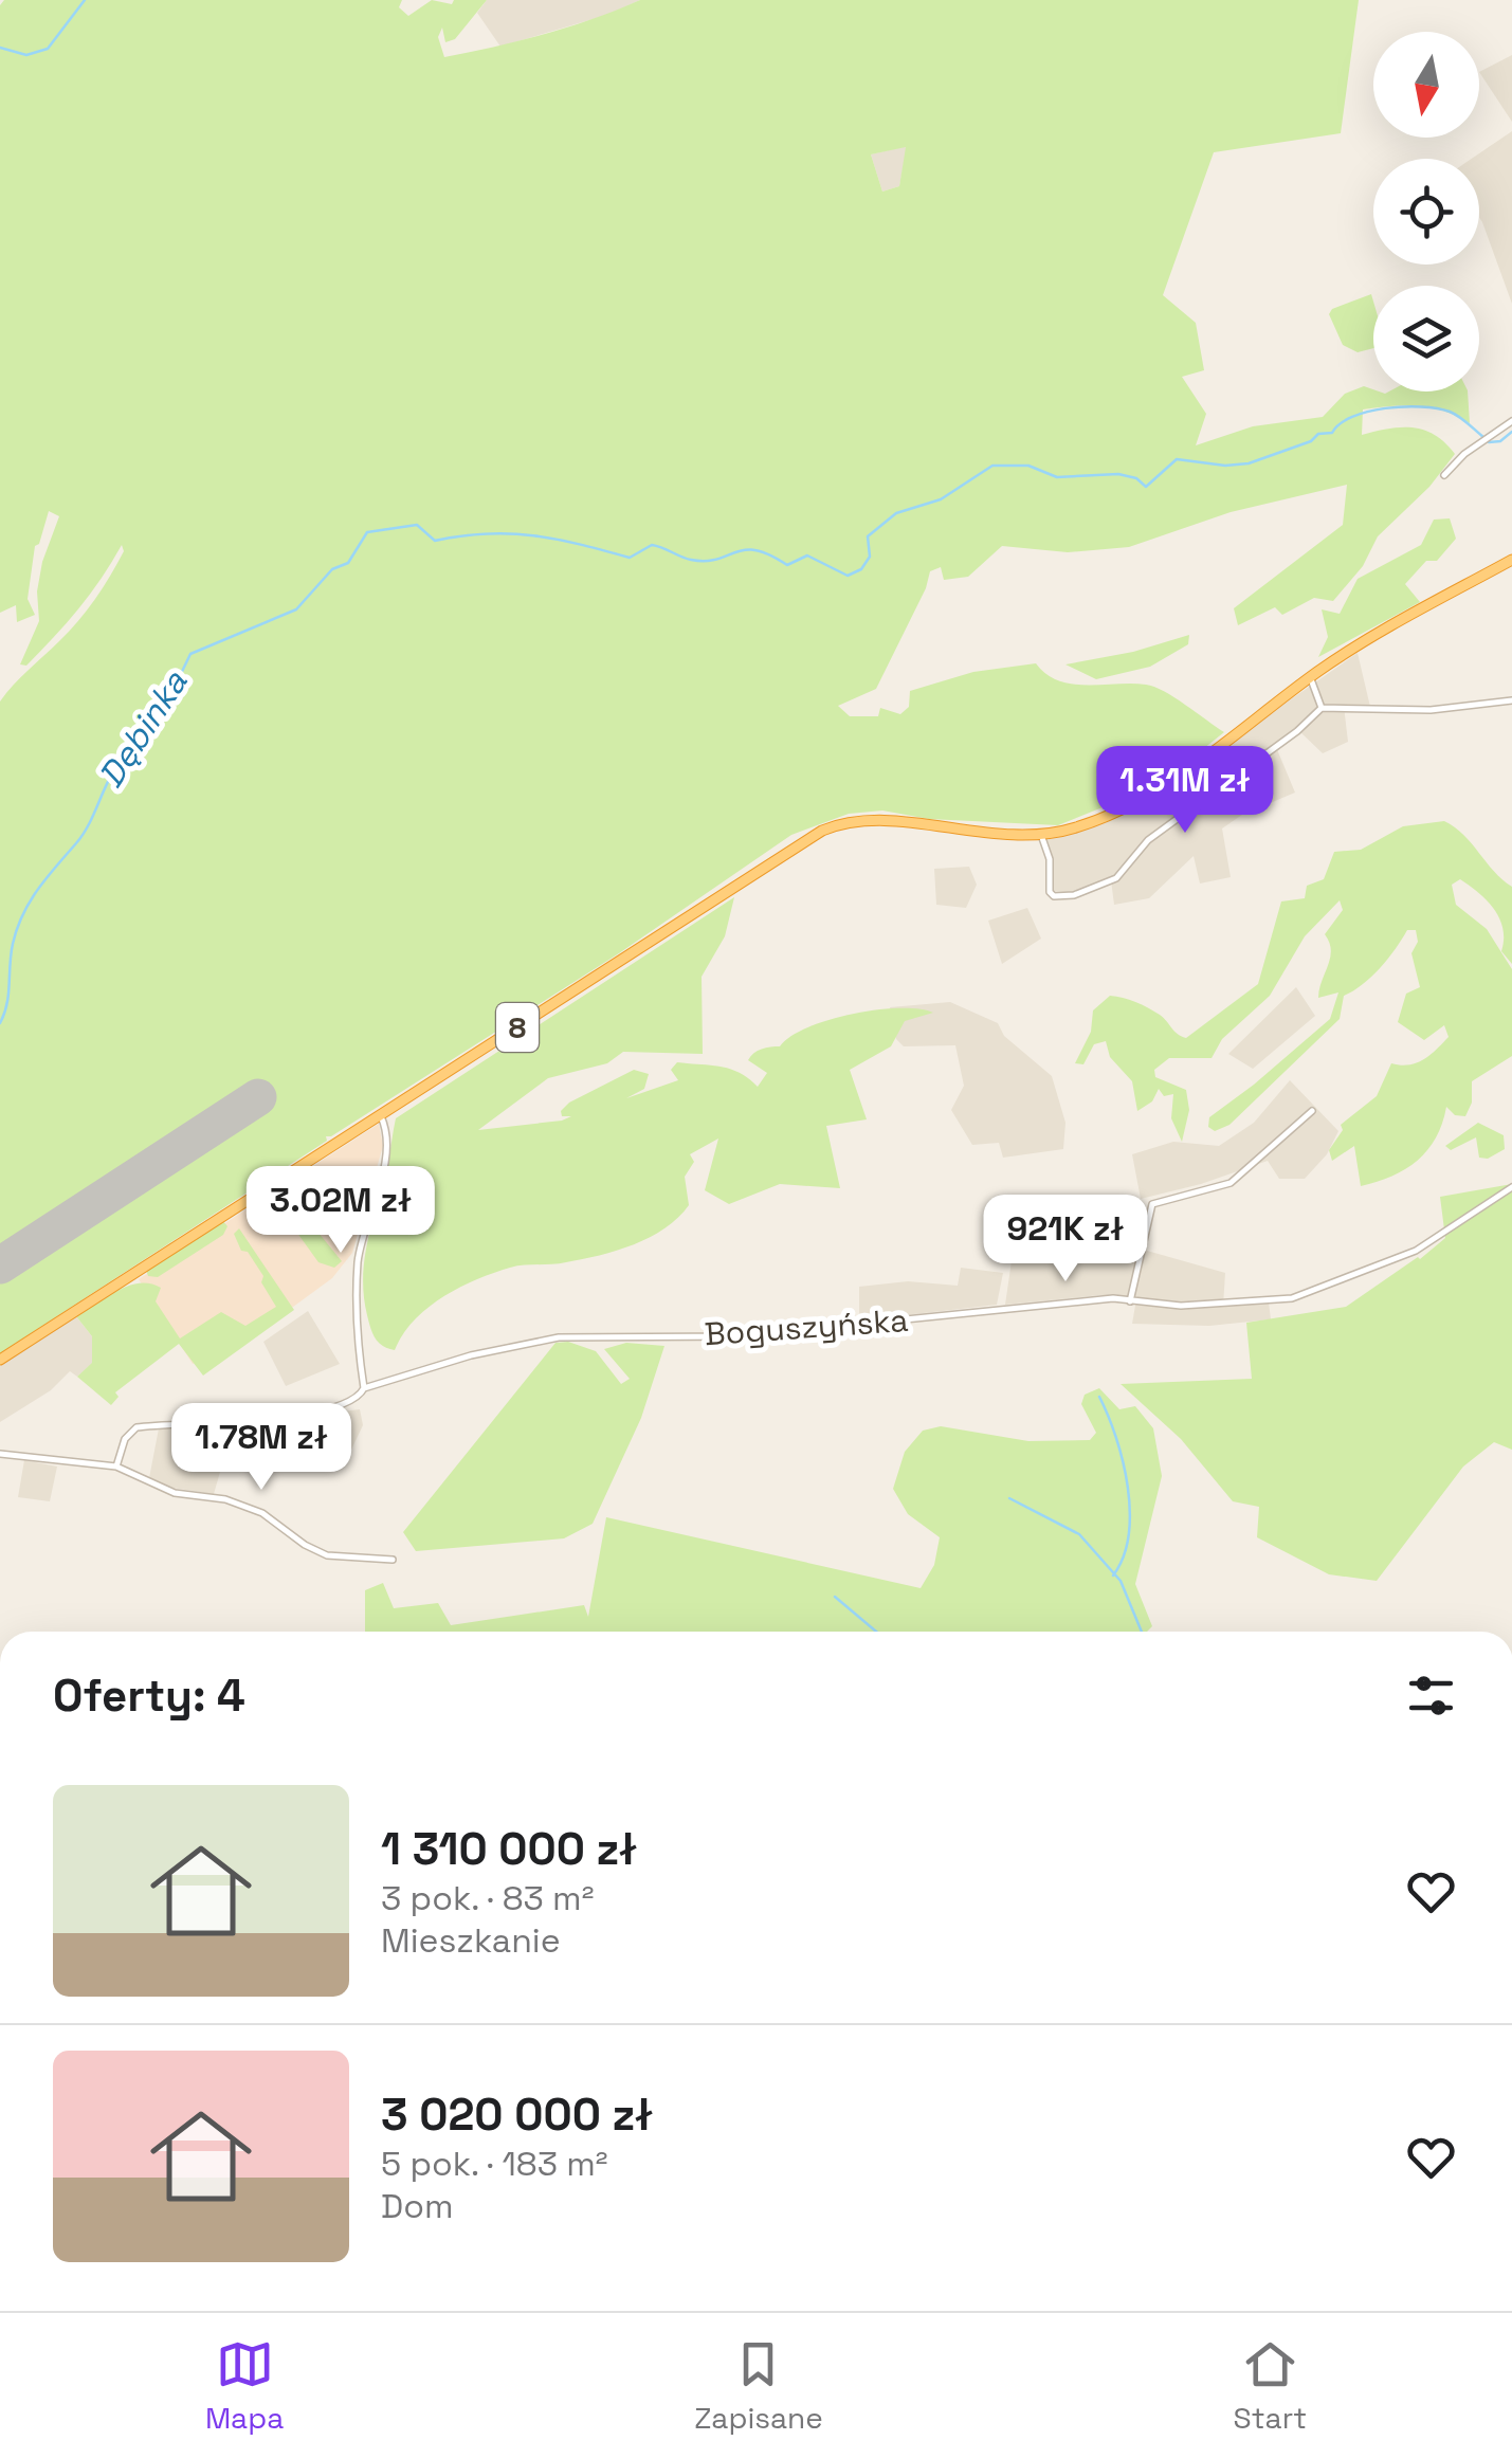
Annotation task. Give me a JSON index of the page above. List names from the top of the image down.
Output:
{
  "streets": {
    "highway": ["8"],
    "street": ["Boguszyńska"]
  },
  "water": ["Dębinka"],
  "north": "bottom",
  "page": {
    "price": [
      "1.31M zł",
      "3.02M zł",
      "921K zł",
      "1.78M zł"
    ],
    "heading": "Oferty: 4",
    "list": [
      {
        "name": "1 310 000 zł",
        "note": "3 pok. · 83 m² · Mieszkanie"
      },
      {
        "name": "3 020 000 zł",
        "note": "5 pok. · 183 m² · Dom"
      }
    ],
    "tabs": ["Mapa", "Zapisane", "Start"]
  }
}
